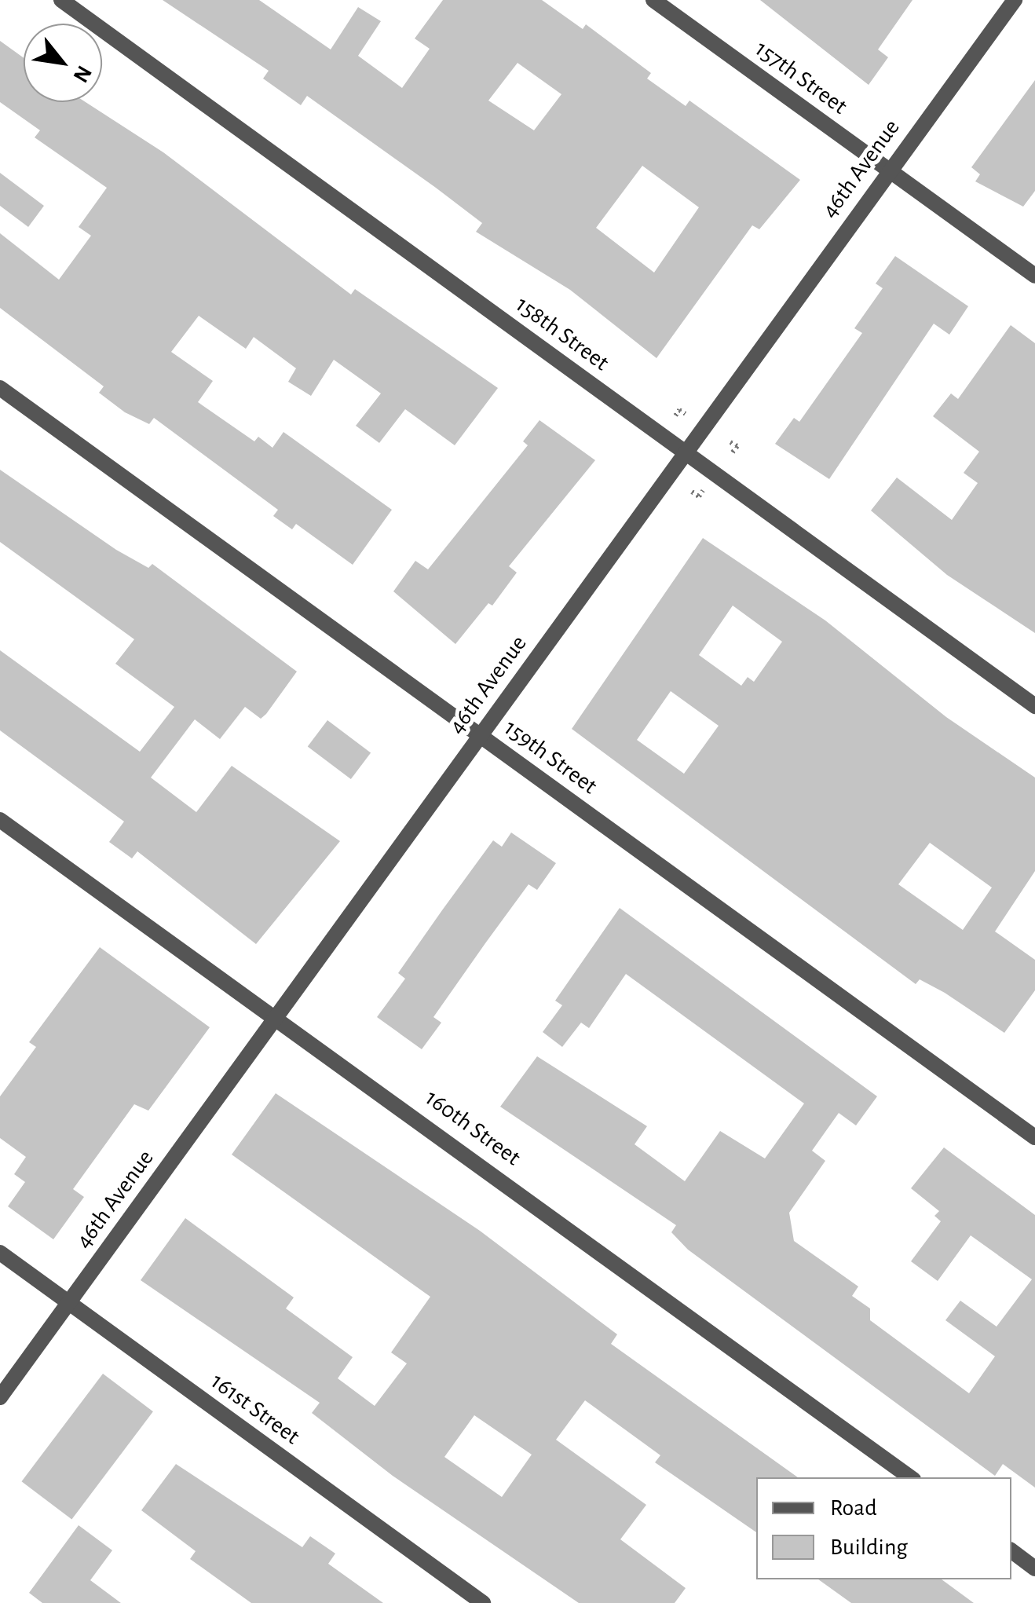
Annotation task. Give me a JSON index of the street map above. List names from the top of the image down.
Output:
{
  "streets": {
    "street": [
      "157th Street",
      "46th Avenue",
      "158th Street",
      "159th Street",
      "160th Street",
      "161st Street"
    ]
  },
  "crossings": [
    ["157th Street", "46th Avenue"],
    ["46th Avenue", "158th Street"],
    ["46th Avenue", "159th Street"],
    ["46th Avenue", "160th Street"],
    ["46th Avenue", "161st Street"]
  ],
  "legend": ["Road", "Building"],
  "north": "bottom right"
}
